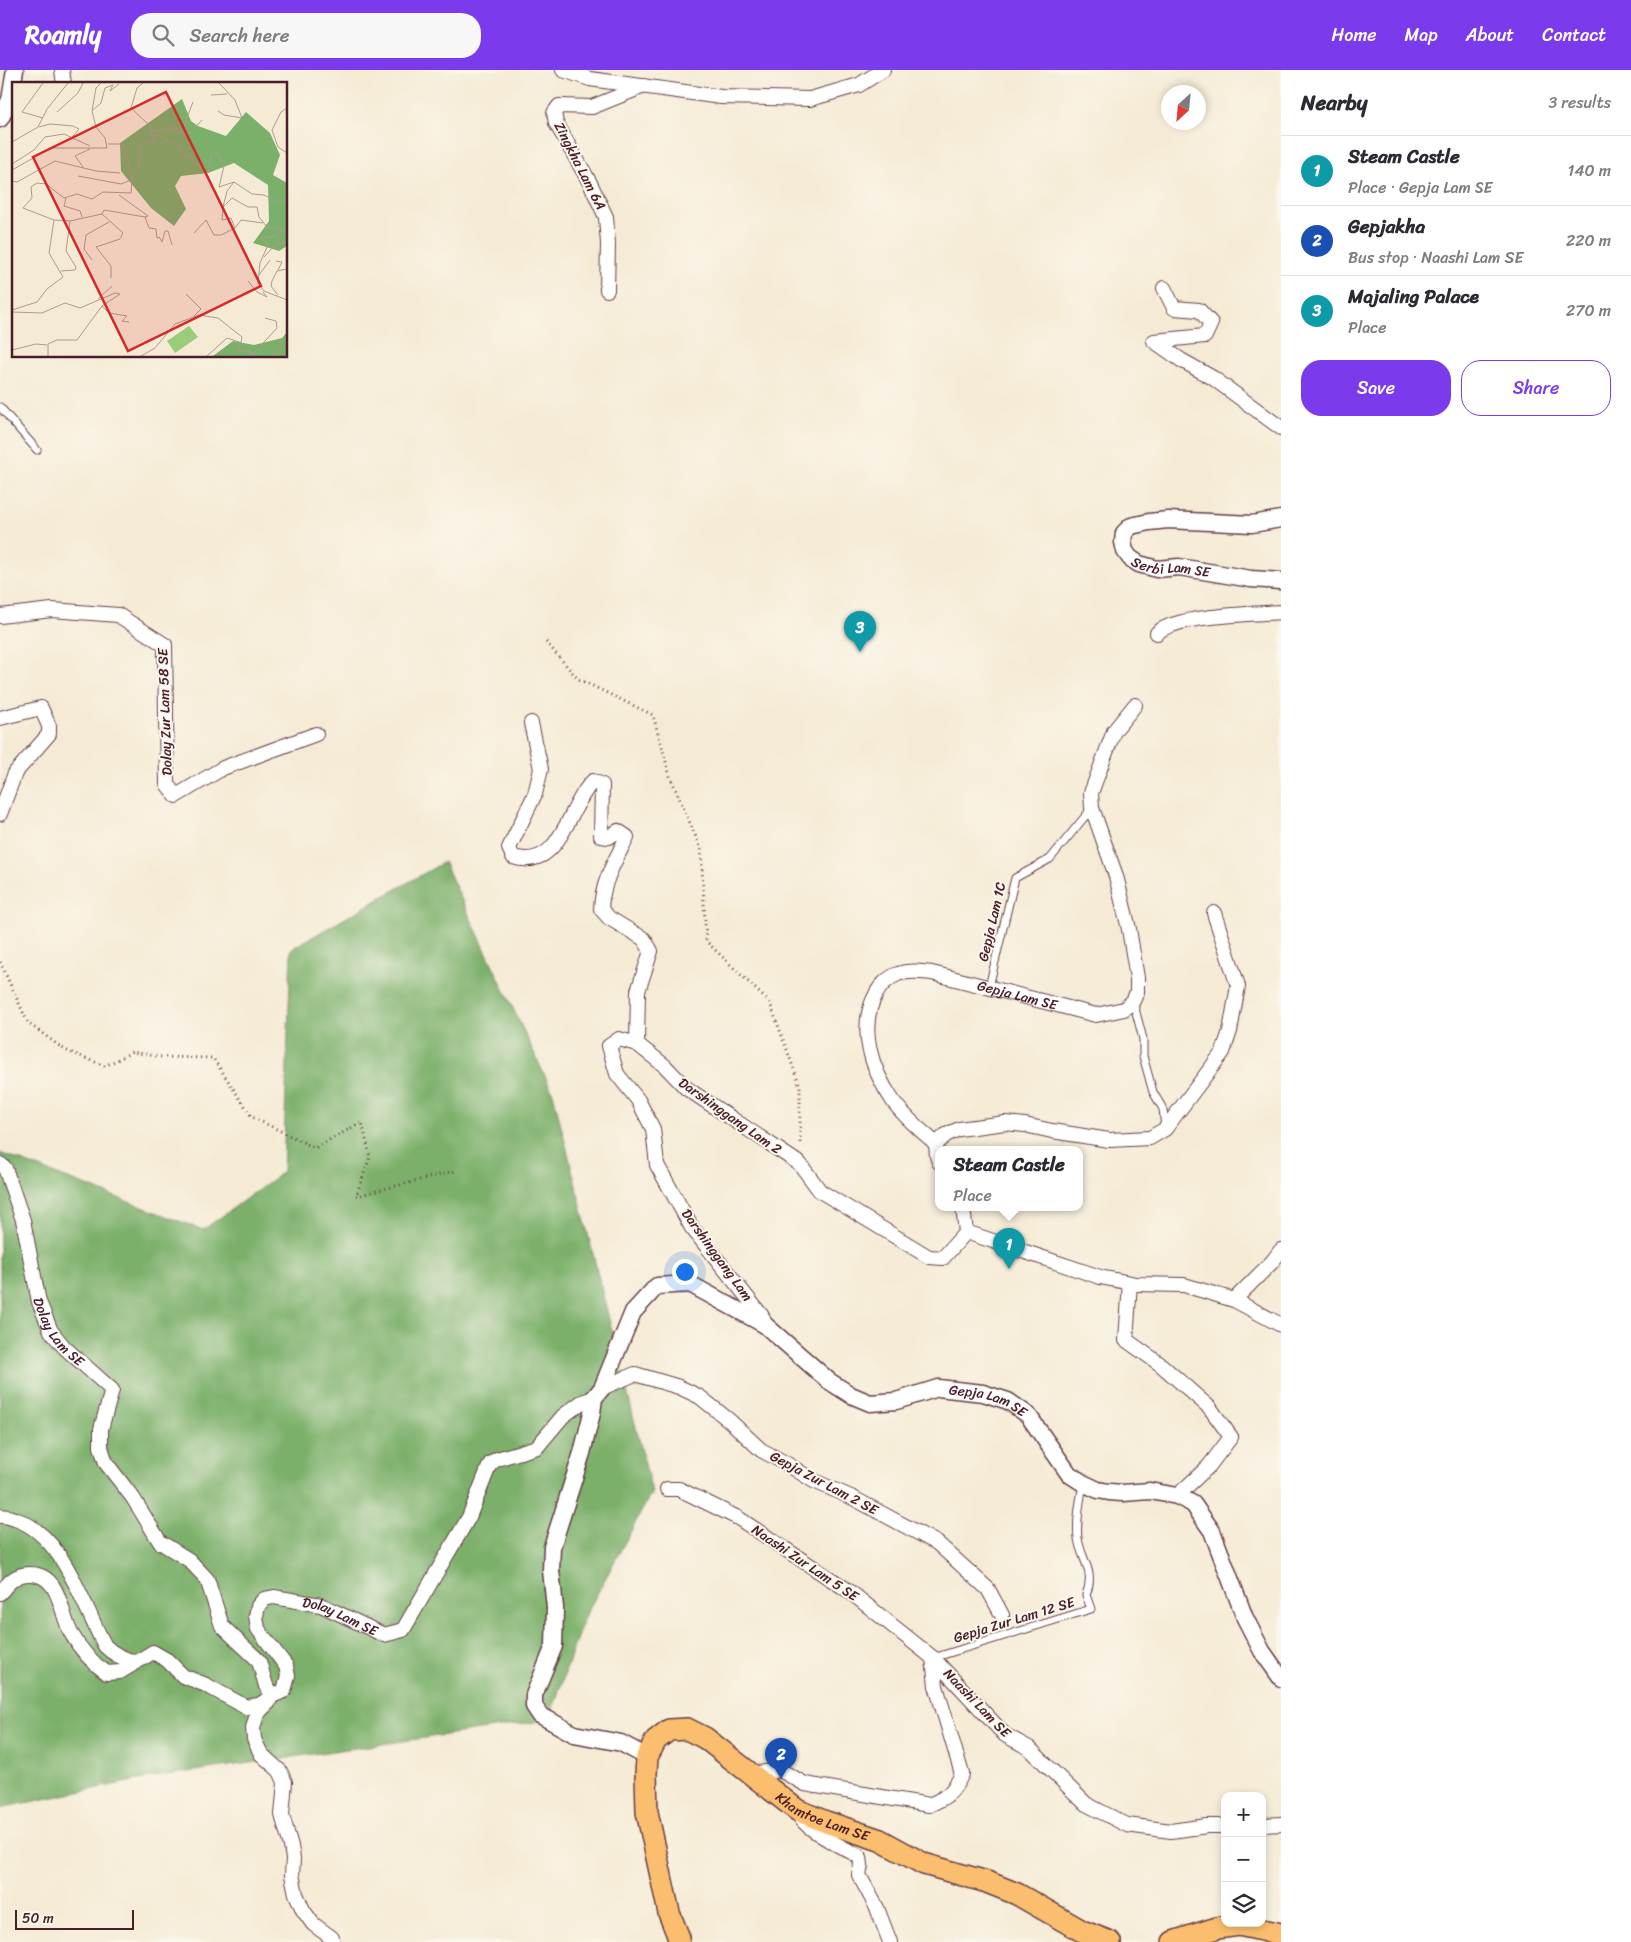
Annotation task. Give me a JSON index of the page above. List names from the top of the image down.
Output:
{
  "streets": {
    "main road": ["Khamtoe Lam SE"],
    "street": [
      "Zingkha Lam 6A",
      "Serbi Lam SE",
      "Dolay Zur Lam 58 SE",
      "Gepja Lam SE",
      "Darshinggang Lam 2",
      "Darshinggang Lam",
      "Dolay Lam SE",
      "Gepja Zur Lam 2 SE",
      "Naashi Zur Lam 5 SE",
      "Naashi Lam SE"
    ],
    "lane": ["Gepja Lam 1C", "Gepja Zur Lam 12 SE"]
  },
  "crossings": [
    ["Gepja Lam 1C", "Gepja Lam SE"],
    ["Gepja Lam SE", "Darshinggang Lam"],
    ["Gepja Lam SE", "Dolay Lam SE"],
    ["Gepja Lam SE", "Gepja Zur Lam 2 SE"],
    ["Gepja Lam SE", "Gepja Zur Lam 12 SE"],
    ["Darshinggang Lam 2", "Darshinggang Lam"],
    ["Dolay Lam SE", "Gepja Zur Lam 2 SE"],
    ["Naashi Zur Lam 5 SE", "Gepja Zur Lam 12 SE"],
    ["Naashi Zur Lam 5 SE", "Naashi Lam SE"],
    ["Gepja Zur Lam 12 SE", "Naashi Lam SE"],
    ["Naashi Lam SE", "Khamtoe Lam SE"]
  ],
  "scale_bar": "50 m",
  "north": "bottom left",
  "page": {
    "header": "Roamly",
    "search": "Search here",
    "nav": [
      "Home",
      "Map",
      "About",
      "Contact"
    ],
    "heading": ["Nearby", "3 results"],
    "list": [
      {
        "mark": "1",
        "name": "Steam Castle",
        "note": "Place · Gepja Lam SE",
        "value": "140 m"
      },
      {
        "mark": "2",
        "name": "Gepjakha",
        "note": "Bus stop · Naashi Lam SE",
        "value": "220 m"
      },
      {
        "mark": "3",
        "name": "Majaling Palace",
        "note": "Place",
        "value": "270 m"
      }
    ],
    "buttons": ["Save", "Share"],
    "pins": ["3", "1", "2"],
    "popup": ["Steam Castle", "Place"],
    "map_buttons": ["+", "−"],
    "scale": "50 m"
  }
}
